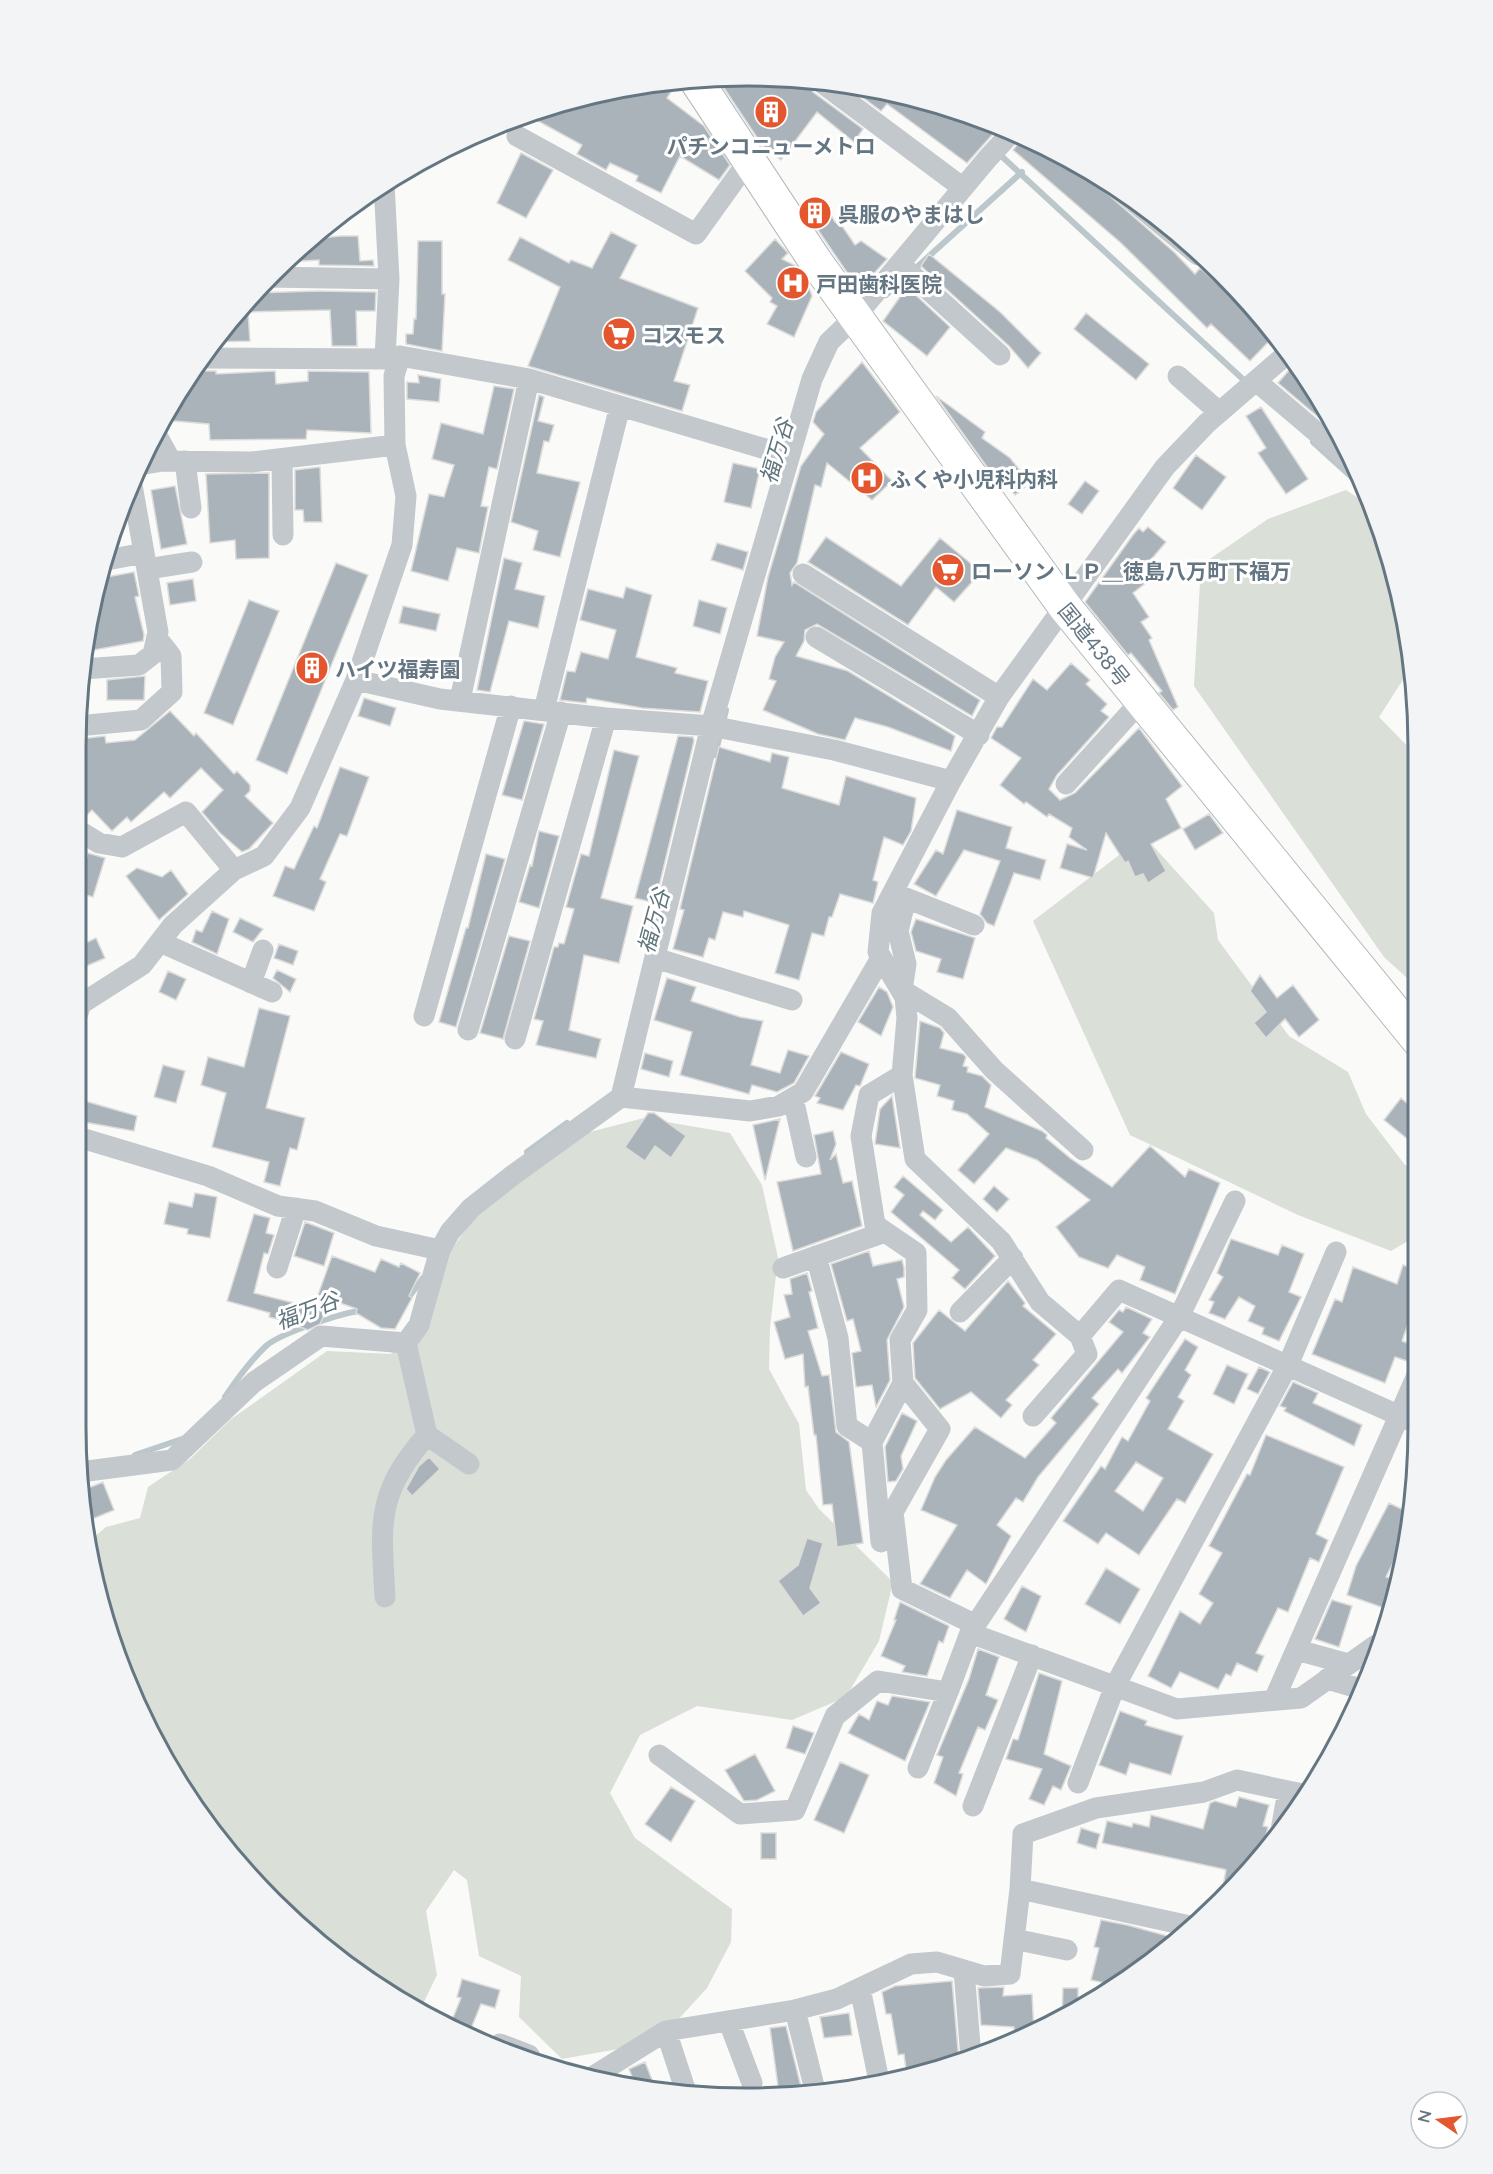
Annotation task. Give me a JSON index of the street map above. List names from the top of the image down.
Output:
{
  "streets": {
    "highway": ["国道438号"]
  },
  "water": ["福万谷"],
  "places": {
    "building": ["パチンコニューメトロ", "呉服のやまはし", "ハイツ福寿園"],
    "hospital": ["戸田歯科医院", "ふくや小児科内科"],
    "supermarket": ["コスモス", "ローソン ＬＰ＿徳島八万町下福万"]
  },
  "north": "left"
}
